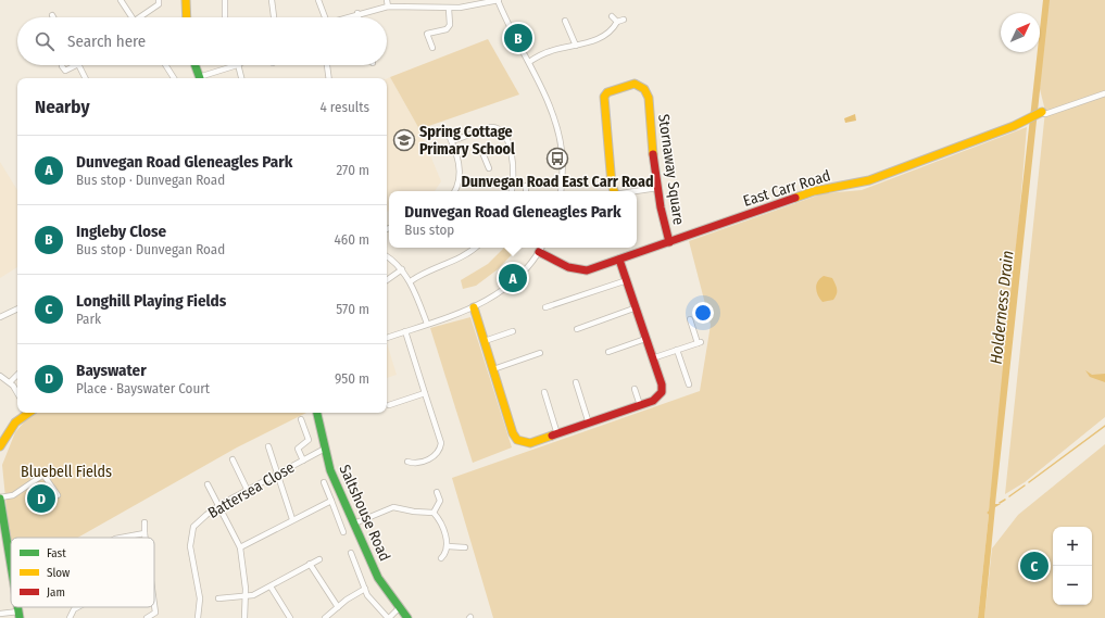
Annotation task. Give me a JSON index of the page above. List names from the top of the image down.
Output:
{
  "streets": {
    "street": [
      "Stornaway Square",
      "East Carr Road",
      "Battersea Close",
      "Saltshouse Road"
    ]
  },
  "crossings": [
    ["Stornaway Square", "East Carr Road"],
    ["Battersea Close", "Saltshouse Road"]
  ],
  "water": ["Holderness Drain"],
  "parks": ["Bluebell Fields"],
  "places": {
    "school or university": ["Spring Cottage Primary School"],
    "bus stop": ["Dunvegan Road East Carr Road"]
  },
  "legend": ["Fast", "Slow", "Jam"],
  "north": "top right",
  "page": {
    "search": "Search here",
    "pins": [
      "B",
      "A",
      "D",
      "C"
    ],
    "heading": ["Nearby", "4 results"],
    "list": [
      {
        "mark": "A",
        "name": "Dunvegan Road Gleneagles Park",
        "note": "Bus stop · Dunvegan Road",
        "value": "270 m"
      },
      {
        "mark": "B",
        "name": "Ingleby Close",
        "note": "Bus stop · Dunvegan Road",
        "value": "460 m"
      },
      {
        "mark": "C",
        "name": "Longhill Playing Fields",
        "note": "Park",
        "value": "570 m"
      },
      {
        "mark": "D",
        "name": "Bayswater",
        "note": "Place · Bayswater Court",
        "value": "950 m"
      }
    ],
    "popup": ["Dunvegan Road Gleneagles Park", "Bus stop"],
    "map_buttons": ["+", "−"]
  }
}
